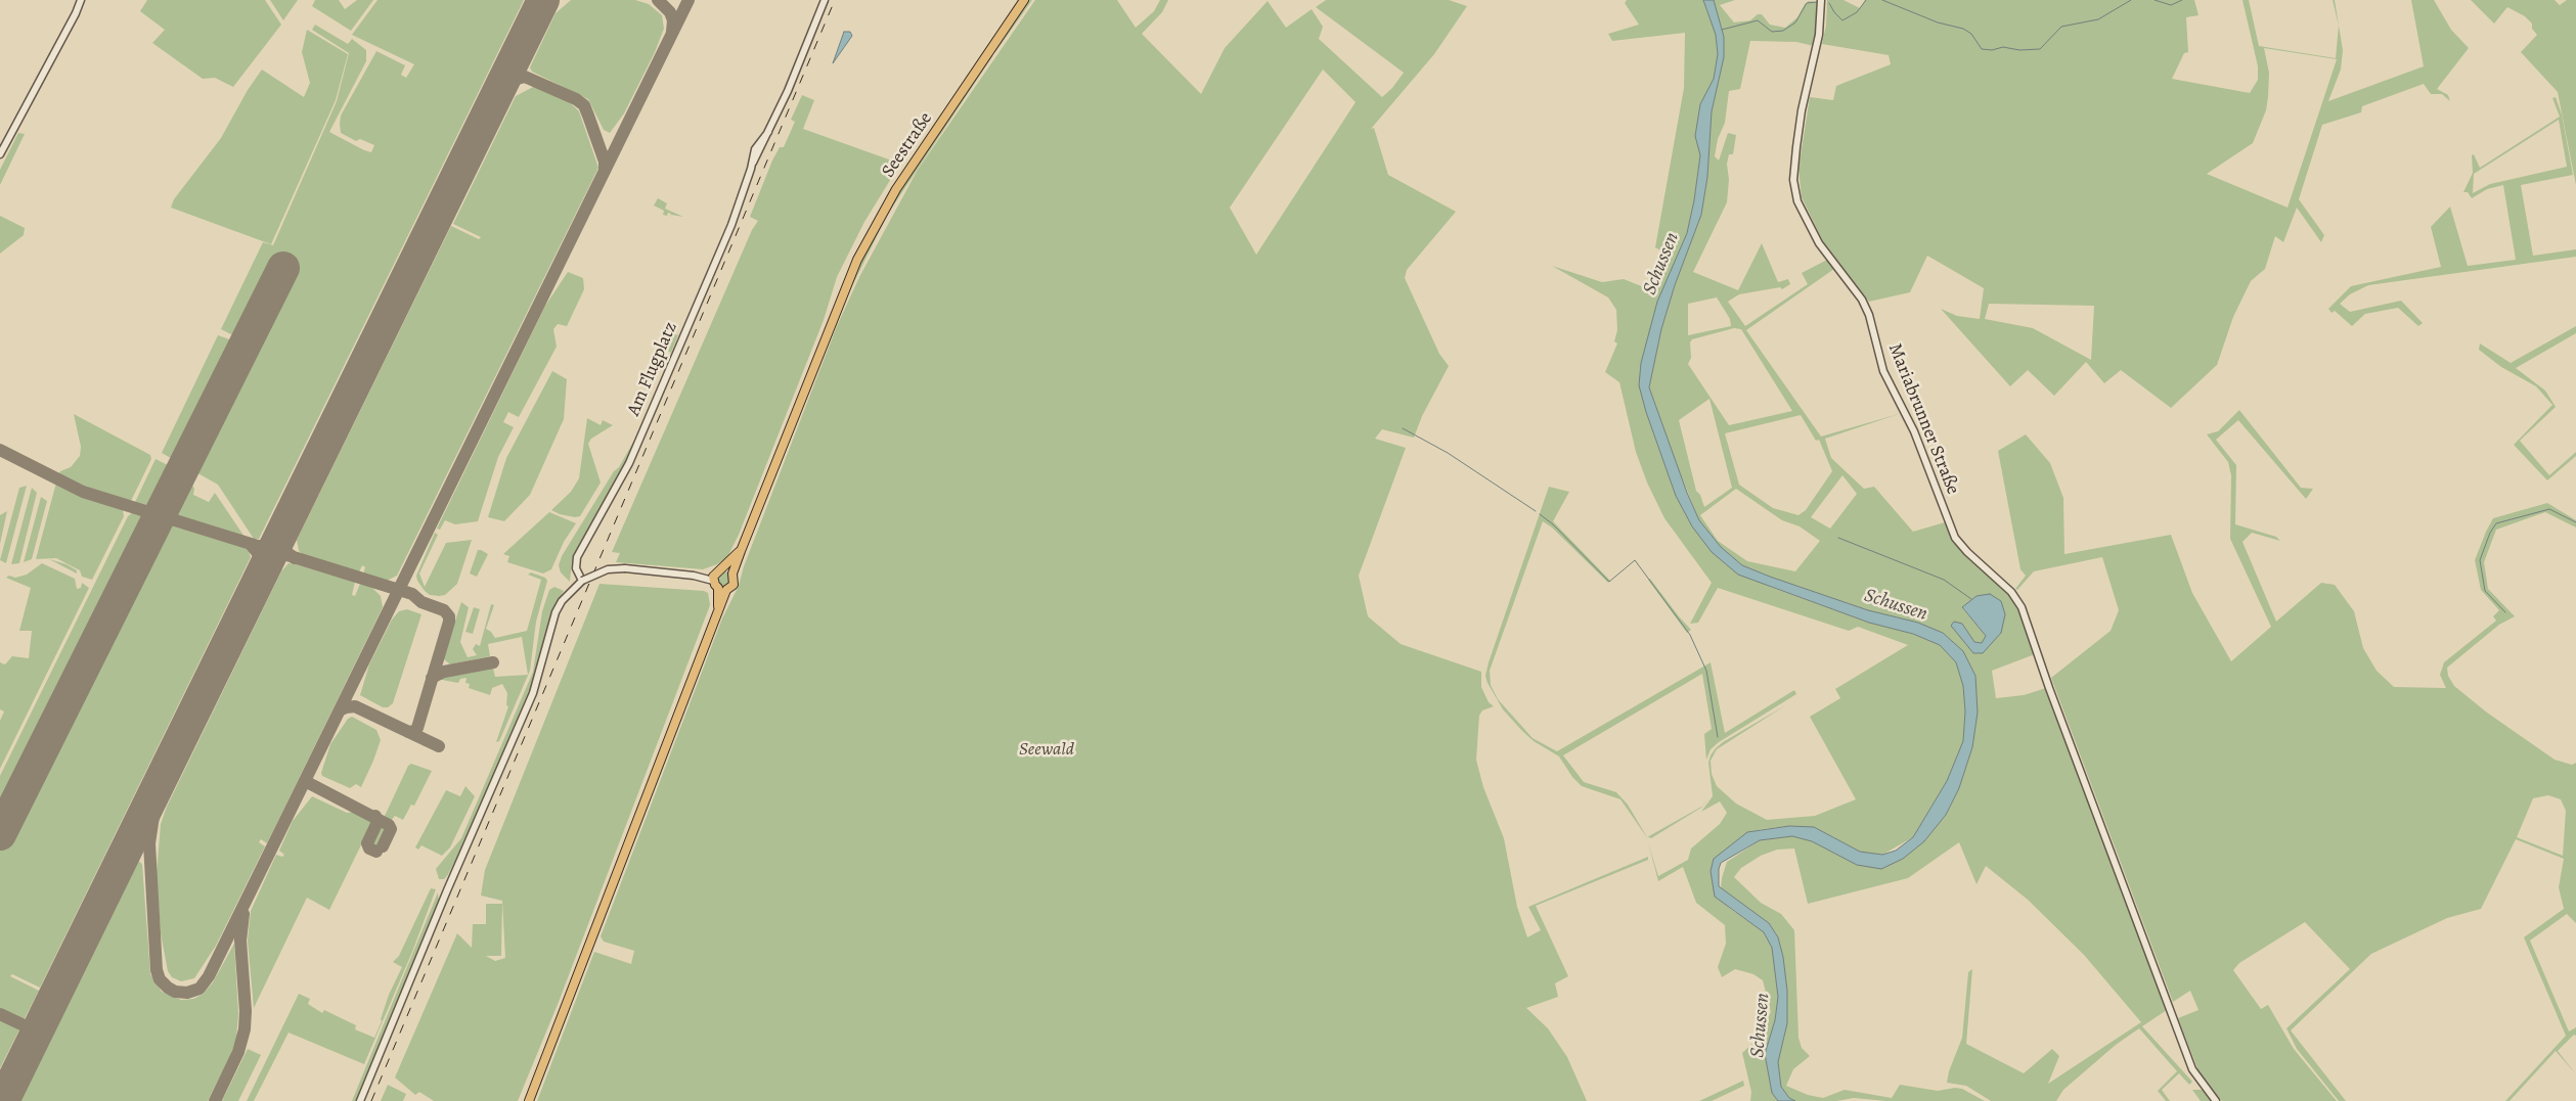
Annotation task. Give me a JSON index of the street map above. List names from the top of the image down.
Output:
{
  "streets": {
    "main road": ["Seestraße"],
    "street": ["Am Flugplatz", "Mariabrunner Straße"]
  },
  "water": ["Schussen"],
  "parks": ["Seewald"]
}
